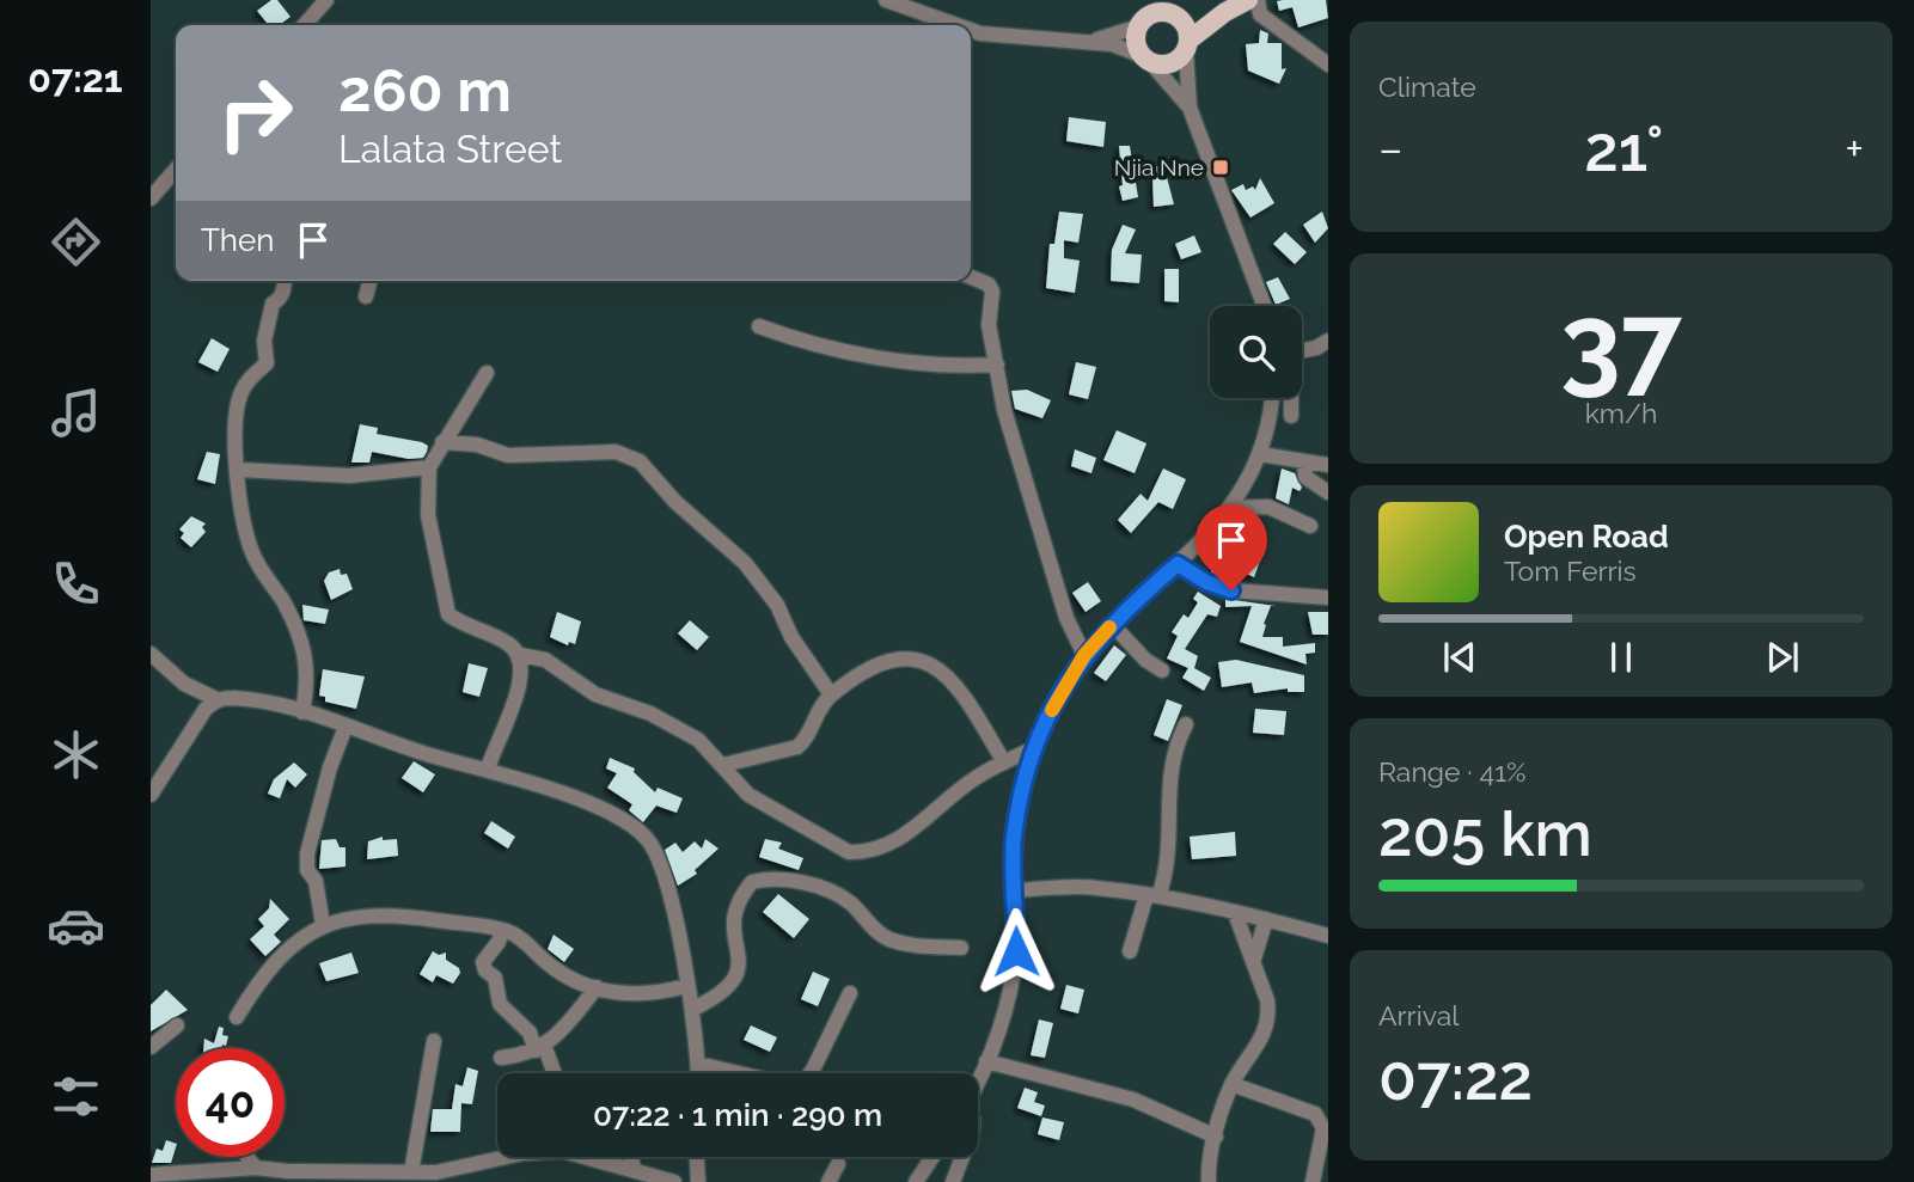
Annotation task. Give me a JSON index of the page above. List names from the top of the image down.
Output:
{
  "places": {
    "transit": ["Njia Nne"]
  },
  "page": {
    "tabs": "07:21",
    "tile": [
      "Climate",
      ["37", "km/h"],
      ["Range · 41%", "205 km"],
      ["Arrival", "07:22"]
    ],
    "turn": ["260 m", "Lalata Street"],
    "heat": ["−", "21°", "+"],
    "then": "Then",
    "song": ["Open Road", "Tom Ferris"],
    "limit": "40",
    "trip": "07:22 · 1 min · 290 m"
  }
}
